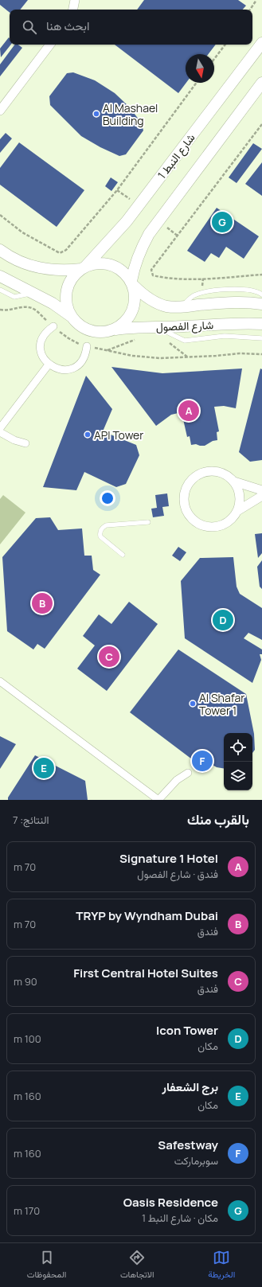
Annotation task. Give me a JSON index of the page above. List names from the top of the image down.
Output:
{
  "streets": {
    "street": ["شارع النبط 1", "شارع الفصول"]
  },
  "crossings": [
    ["شارع النبط 1", "شارع الفصول"]
  ],
  "places": ["Al Mashael Building", "API Tower", "Al Shafar Tower 1"],
  "north": "bottom",
  "page": {
    "search": "ابحث هنا",
    "pins": [
      "G",
      "A",
      "B",
      "D",
      "C",
      "F",
      "E"
    ],
    "heading": ["بالقرب منك", "النتائج: 7"],
    "list": [
      {
        "mark": "A",
        "name": "Signature 1 Hotel",
        "note": "فندق · شارع الفصول",
        "value": "70 m"
      },
      {
        "mark": "B",
        "name": "TRYP by Wyndham Dubai",
        "note": "فندق",
        "value": "70 m"
      },
      {
        "mark": "C",
        "name": "First Central Hotel Suites",
        "note": "فندق",
        "value": "90 m"
      },
      {
        "mark": "D",
        "name": "Icon Tower",
        "note": "مكان",
        "value": "100 m"
      },
      {
        "mark": "E",
        "name": "برج الشعفار",
        "note": "مكان",
        "value": "160 m"
      },
      {
        "mark": "F",
        "name": "Safestway",
        "note": "سوبرماركت",
        "value": "160 m"
      },
      {
        "mark": "G",
        "name": "Oasis Residence",
        "note": "مكان · شارع النبط 1",
        "value": "170 m"
      }
    ],
    "nav": ["الخريطة", "الاتجاهات", "المحفوظات"]
  }
}
